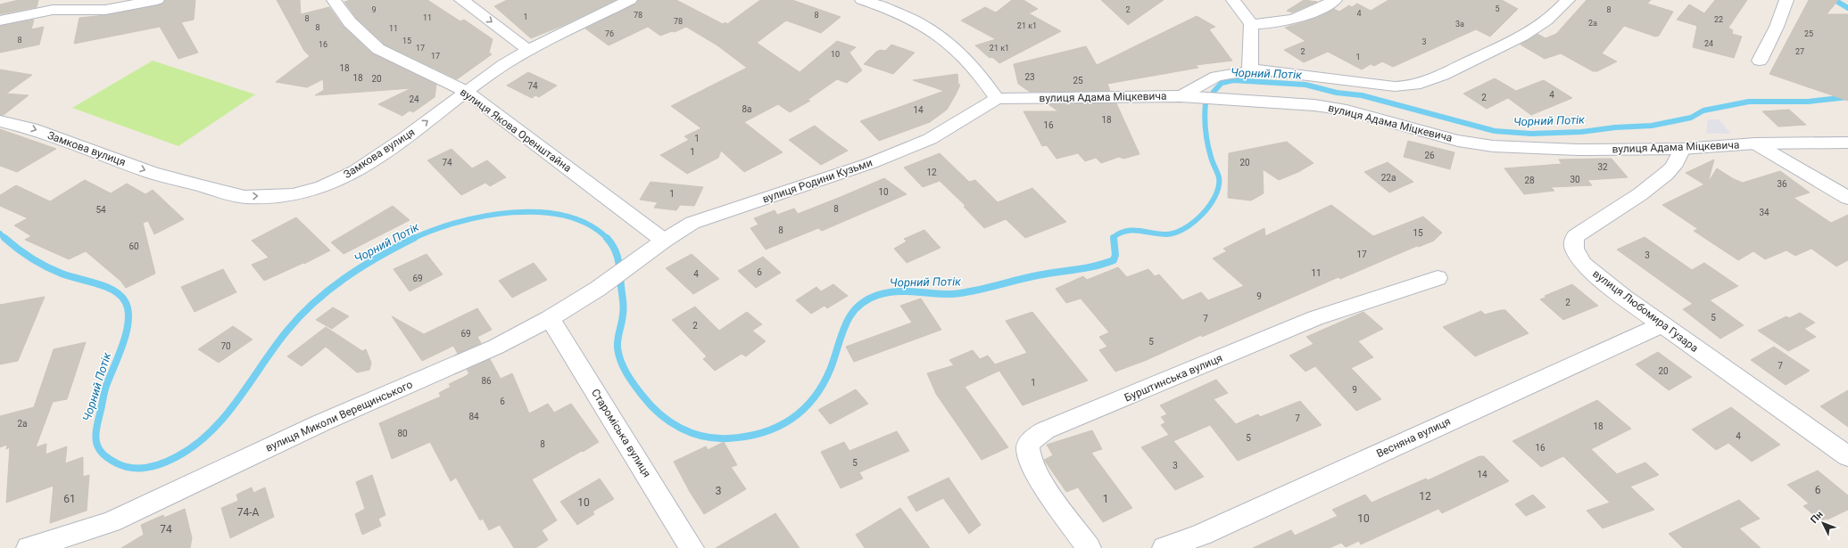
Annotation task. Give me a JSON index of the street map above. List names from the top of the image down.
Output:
{
  "streets": {
    "street": [
      "вулиця Адама Міцкевича",
      "вулиця Якова Оренштайна",
      "Замкова вулиця",
      "вулиця Родини Кузьми",
      "вулиця Любомира Гузара",
      "Бурштинська вулиця",
      "вулиця Миколи Верещинського",
      "Староміська вулиця",
      "Весняна вулиця"
    ]
  },
  "crossings": [
    ["вулиця Адама Міцкевича", "вулиця Родини Кузьми"],
    ["вулиця Адама Міцкевича", "вулиця Любомира Гузара"],
    ["вулиця Якова Оренштайна", "Замкова вулиця"],
    ["вулиця Якова Оренштайна", "вулиця Родини Кузьми"],
    ["вулиця Родини Кузьми", "вулиця Миколи Верещинського"],
    ["вулиця Любомира Гузара", "Весняна вулиця"],
    ["вулиця Миколи Верещинського", "Староміська вулиця"]
  ],
  "one_way": ["Замкова вулиця"],
  "water": ["Чорний Потік"],
  "house_numbers": [
    "5",
    "9",
    "2",
    "8",
    "4",
    "78",
    "8",
    "1",
    "11",
    "8",
    "22",
    "78",
    "2а",
    "3а",
    "21 к1",
    "8",
    "11",
    "76",
    "25",
    "8",
    "15",
    "3",
    "24",
    "16",
    "17",
    "21 к1",
    "2",
    "27",
    "10",
    "17",
    "1",
    "18",
    "23",
    "18",
    "20",
    "25",
    "74",
    "4",
    "2",
    "24",
    "8а",
    "14",
    "18",
    "16",
    "1",
    "1",
    "26",
    "74",
    "20",
    "32",
    "12",
    "22а",
    "30",
    "28",
    "36",
    "10",
    "1",
    "8",
    "54",
    "34",
    "8",
    "15",
    "60",
    "17",
    "3",
    "6",
    "11",
    "4",
    "69",
    "9",
    "2",
    "5",
    "7",
    "2",
    "69",
    "5",
    "70",
    "7",
    "20",
    "86",
    "1",
    "9",
    "6",
    "84",
    "7",
    "2а",
    "18",
    "80",
    "4",
    "5",
    "8",
    "16",
    "5",
    "3",
    "14",
    "6",
    "3",
    "12",
    "61",
    "1",
    "10",
    "74-А",
    "10",
    "74"
  ],
  "north": "top left"
}
